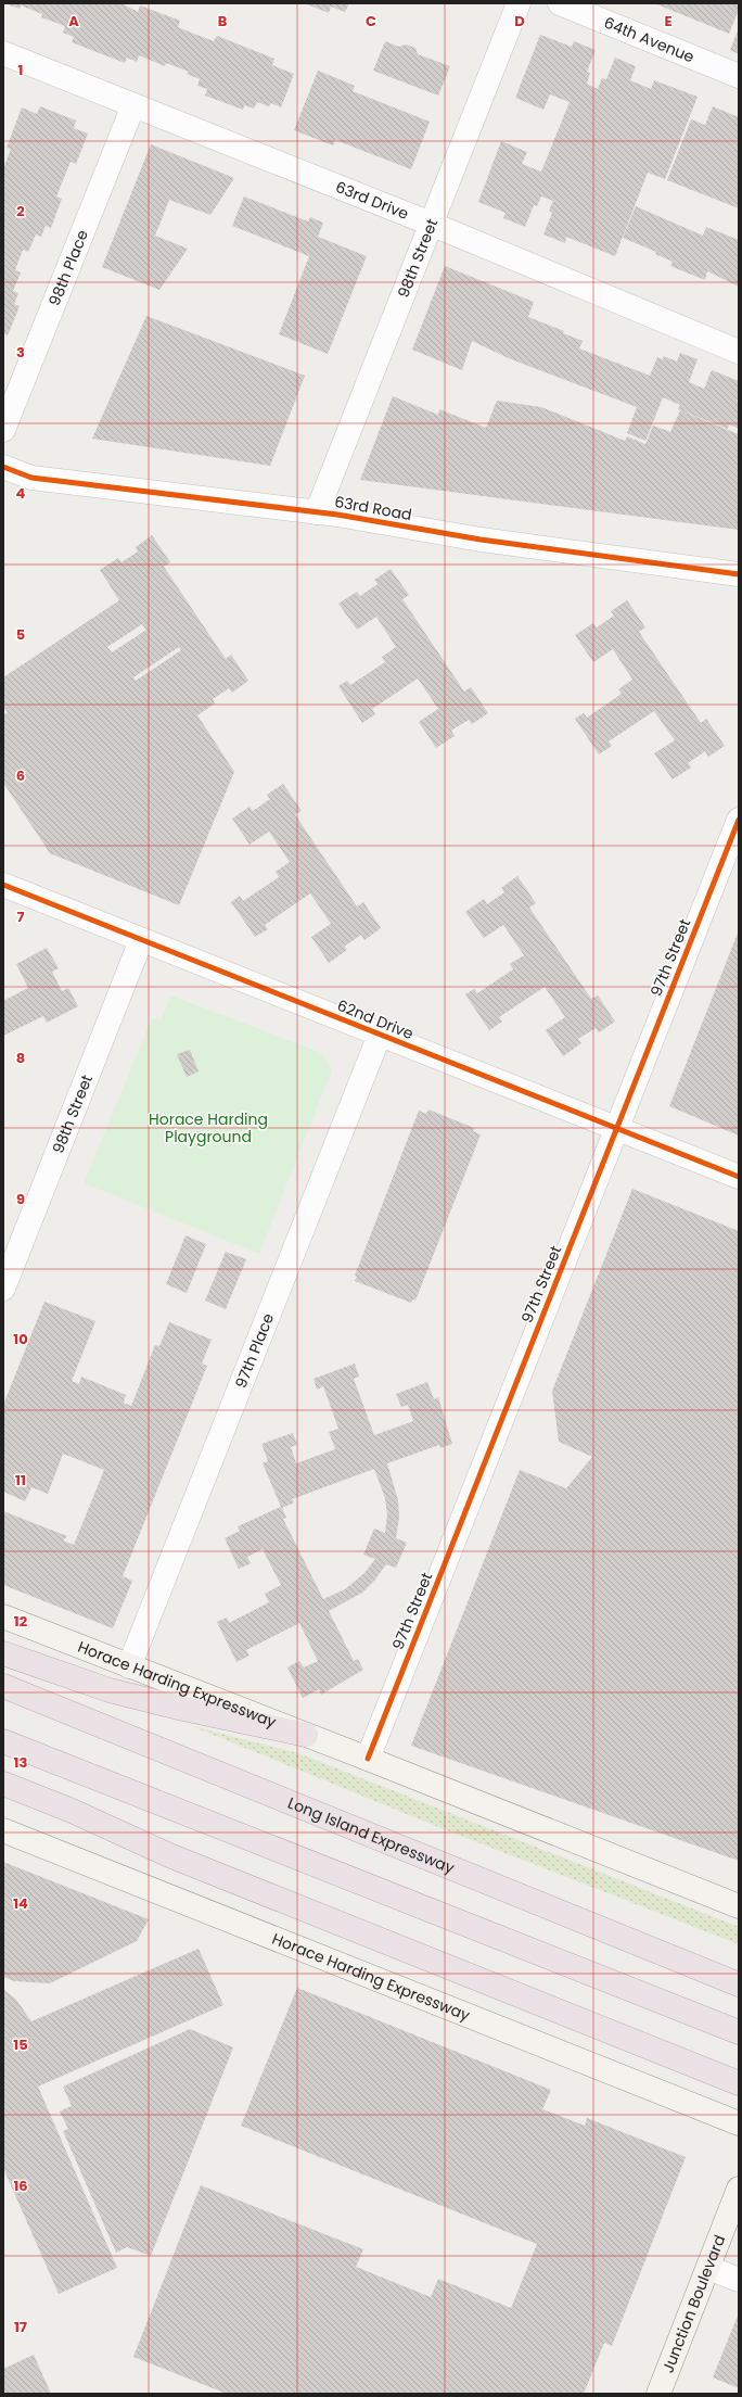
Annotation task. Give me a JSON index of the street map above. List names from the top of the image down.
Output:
{
  "streets": {
    "highway": ["Long Island Expressway"],
    "main road": ["Horace Harding Expressway", "Junction Boulevard"],
    "street": [
      "64th Avenue",
      "63rd Drive",
      "98th Street",
      "98th Place",
      "63rd Road",
      "97th Street",
      "62nd Drive",
      "97th Place"
    ]
  },
  "crossings": [
    ["63rd Drive", "98th Street"],
    ["63rd Drive", "98th Place"],
    ["98th Street", "63rd Road"],
    ["98th Street", "62nd Drive"],
    ["97th Street", "62nd Drive"],
    ["97th Street", "Horace Harding Expressway"],
    ["62nd Drive", "97th Place"],
    ["97th Place", "Horace Harding Expressway"]
  ],
  "parks": ["Horace Harding Playground"],
  "grid": {
    "columns": [
      "A",
      "B",
      "C",
      "D",
      "E"
    ],
    "rows": [
      "1",
      "2",
      "3",
      "4",
      "5",
      "6",
      "7",
      "8",
      "9",
      "10",
      "11",
      "12",
      "13",
      "14",
      "15",
      "16",
      "17"
    ]
  }
}
